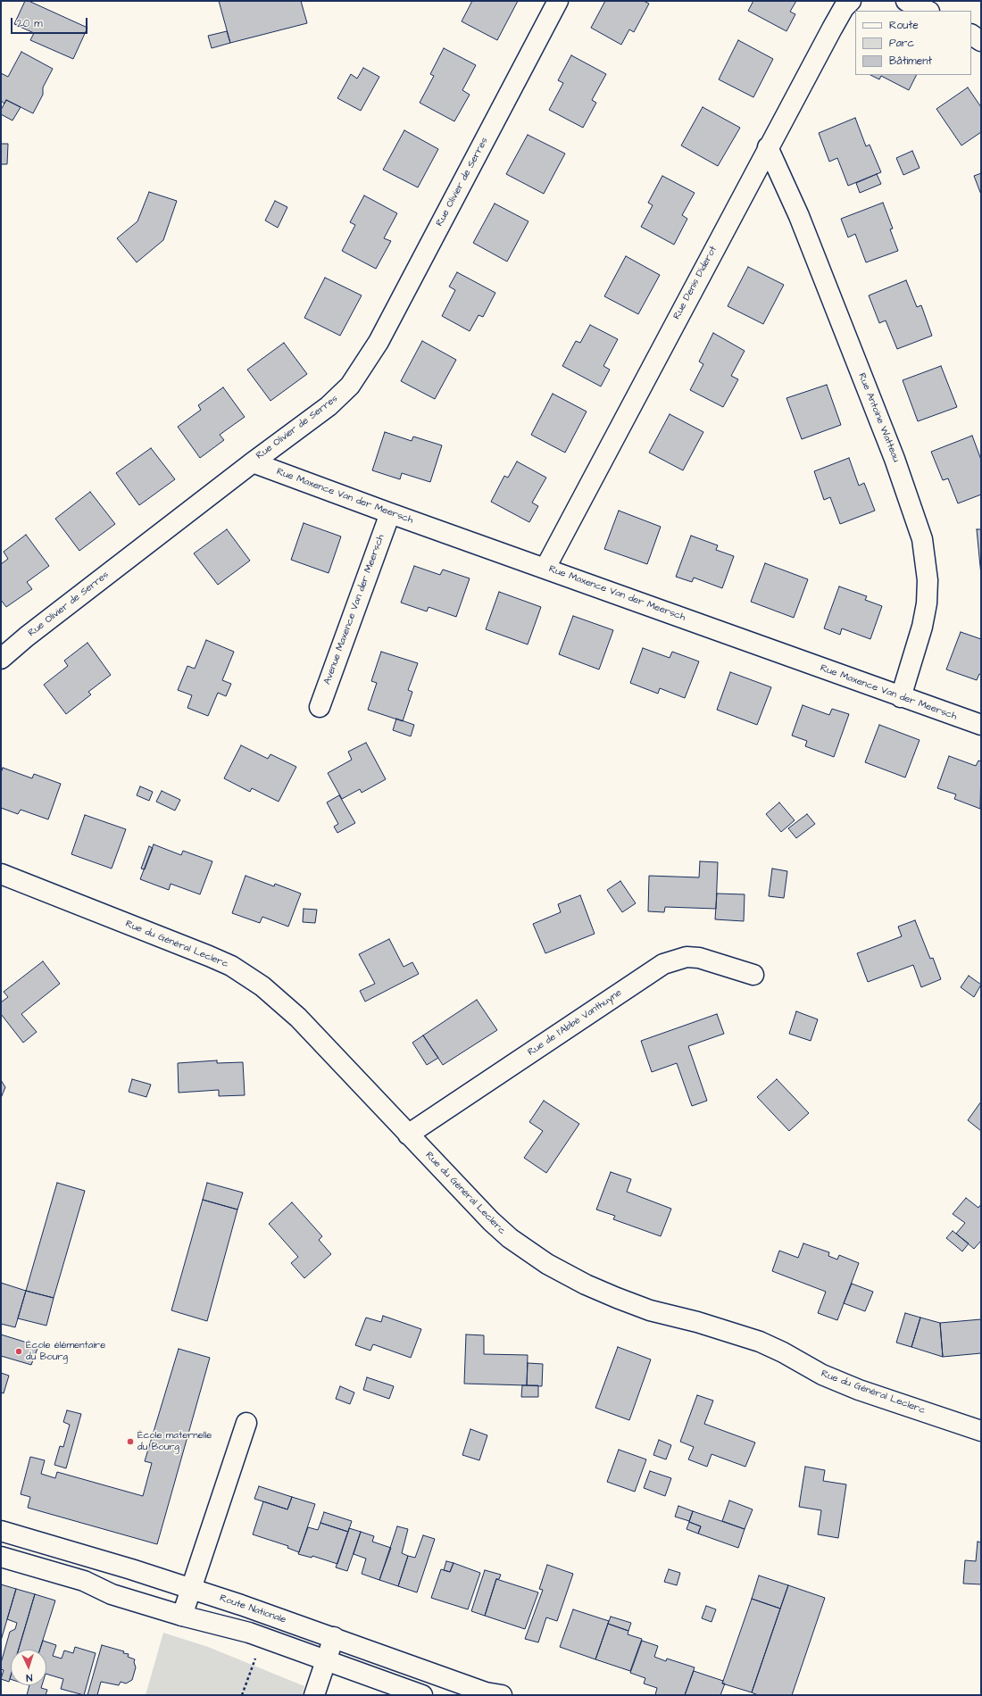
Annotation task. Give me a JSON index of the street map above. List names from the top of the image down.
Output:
{
  "streets": {
    "street": [
      "Rue Olivier de Serres",
      "Rue Denis Diderot",
      "Rue Antoine Watteau",
      "Rue Maxence Van der Meersch",
      "Avenue Maxence Van der Meersch",
      "Rue du Général Leclerc",
      "Rue de l'Abbé Vanthuyne",
      "Route Nationale"
    ]
  },
  "crossings": [
    ["Rue Olivier de Serres", "Rue Maxence Van der Meersch"],
    ["Rue Denis Diderot", "Rue Antoine Watteau"],
    ["Rue Denis Diderot", "Rue Maxence Van der Meersch"],
    ["Rue Antoine Watteau", "Rue Maxence Van der Meersch"],
    ["Rue Maxence Van der Meersch", "Avenue Maxence Van der Meersch"],
    ["Rue du Général Leclerc", "Rue de l'Abbé Vanthuyne"]
  ],
  "places": ["École élémentaire du Bourg", "École maternelle du Bourg"],
  "legend": ["Route", "Parc", "Bâtiment"],
  "scale_bar": "20 m",
  "north": "bottom"
}
